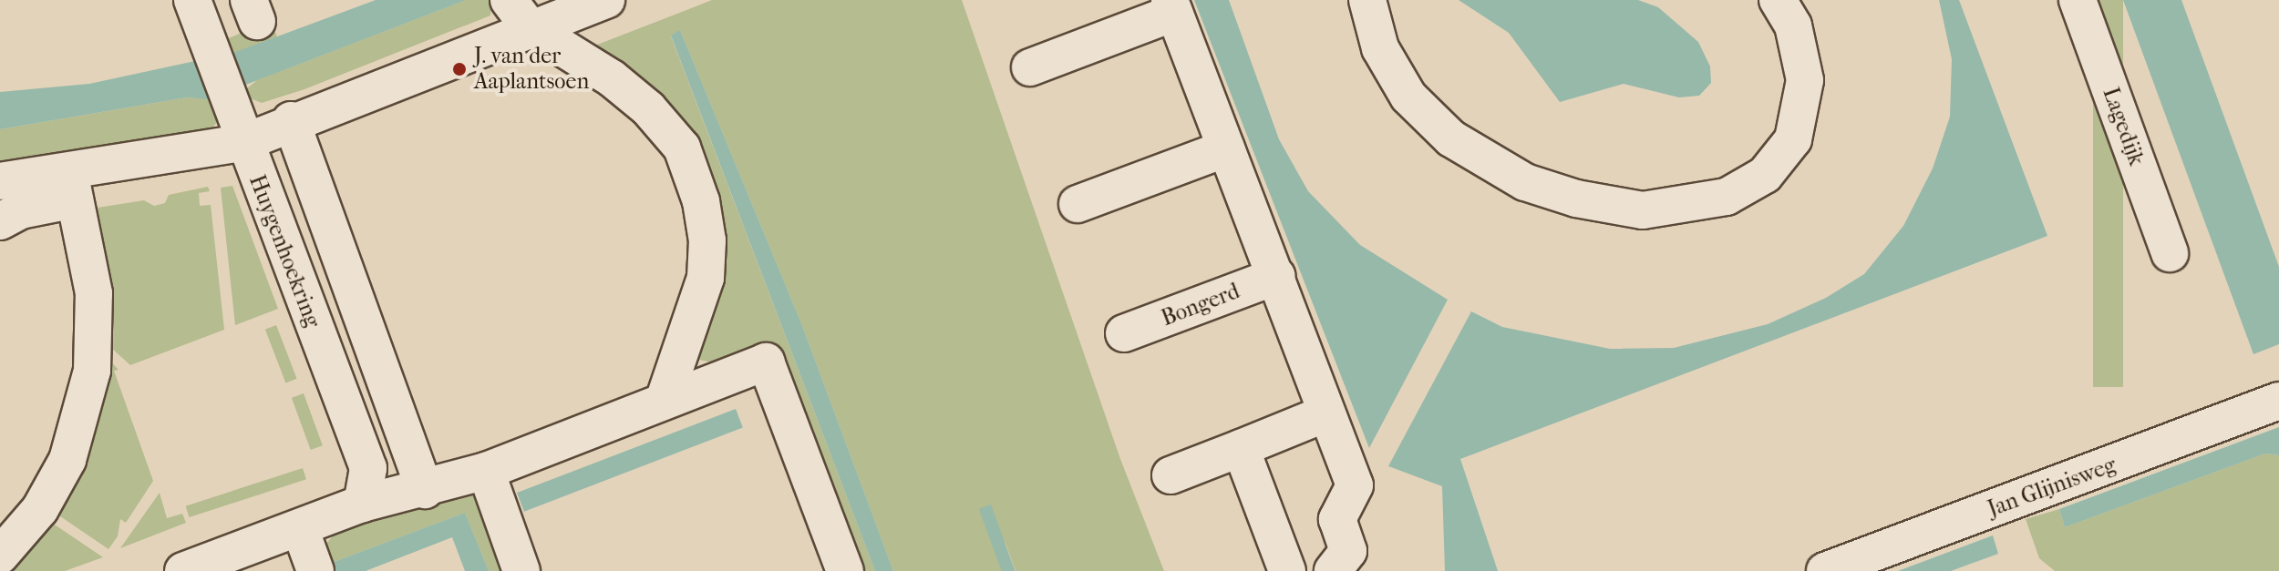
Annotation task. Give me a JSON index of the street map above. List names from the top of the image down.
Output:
{
  "streets": {
    "street": [
      "Lagedijk",
      "Huygenhoekring",
      "Bongerd",
      "Jan Glijnisweg"
    ]
  },
  "places": ["J. van der Aaplantsoen"]
}
